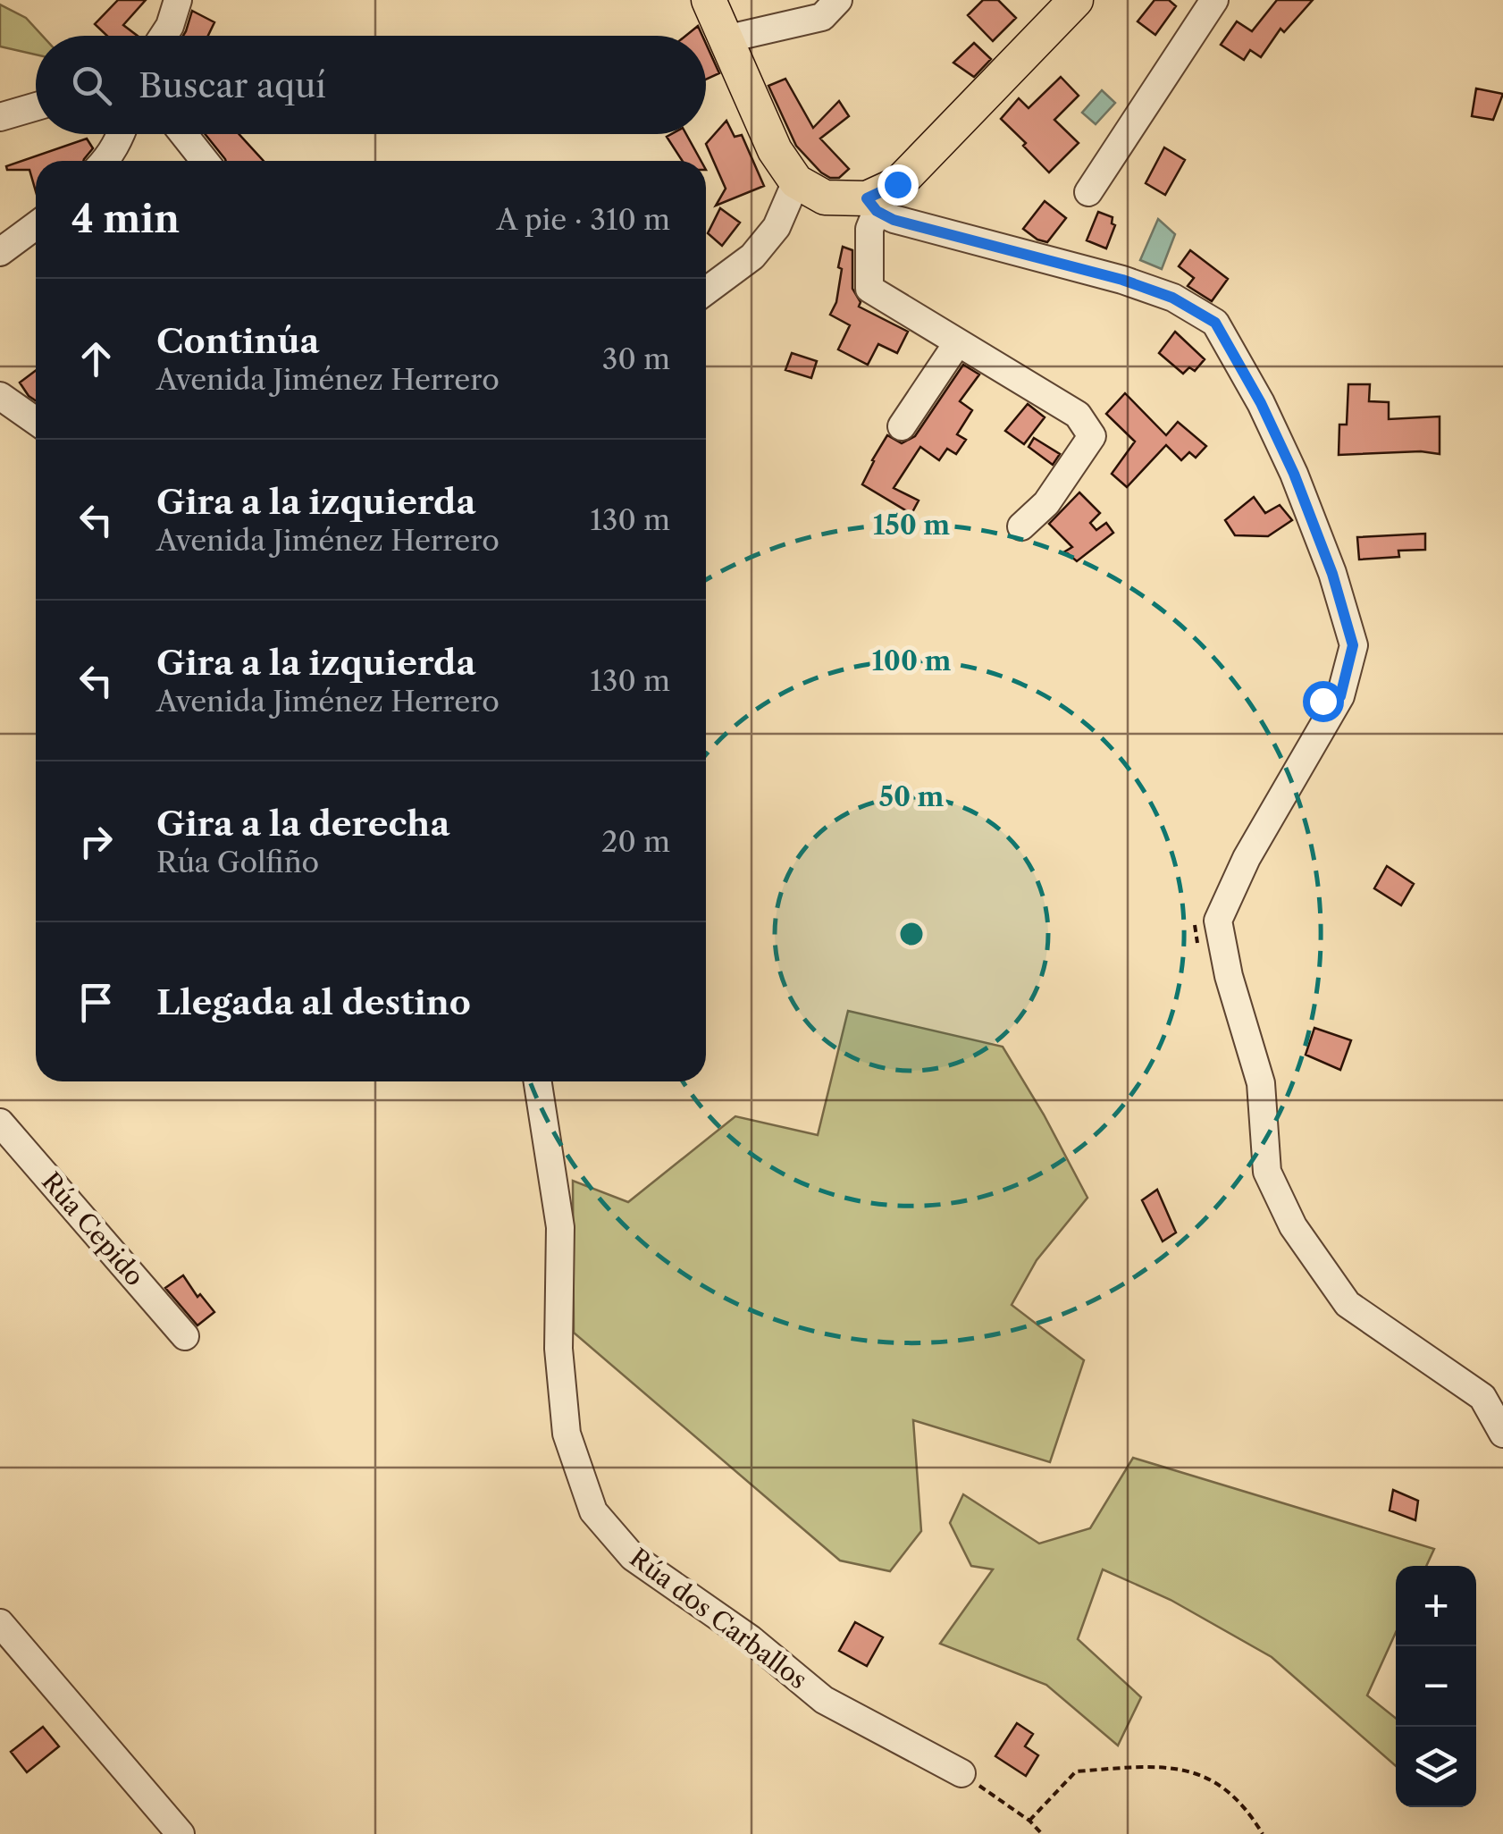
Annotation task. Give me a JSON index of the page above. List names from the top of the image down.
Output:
{
  "streets": {
    "street": ["Rúa Cepido", "Rúa dos Carballos"]
  },
  "page": {
    "search": "Buscar aquí",
    "heading": ["4 min", "A pie · 310 m"],
    "list": [
      ["Continúa", "Avenida Jiménez Herrero", "30 m"],
      ["Gira a la izquierda", "Avenida Jiménez Herrero", "130 m"],
      ["Gira a la izquierda", "Avenida Jiménez Herrero", "130 m"],
      ["Gira a la derecha", "Rúa Golfiño", "20 m"],
      "Llegada al destino"
    ],
    "map_buttons": ["+", "−"]
  },
  "rings": ["150 m", "100 m", "50 m"]
}
